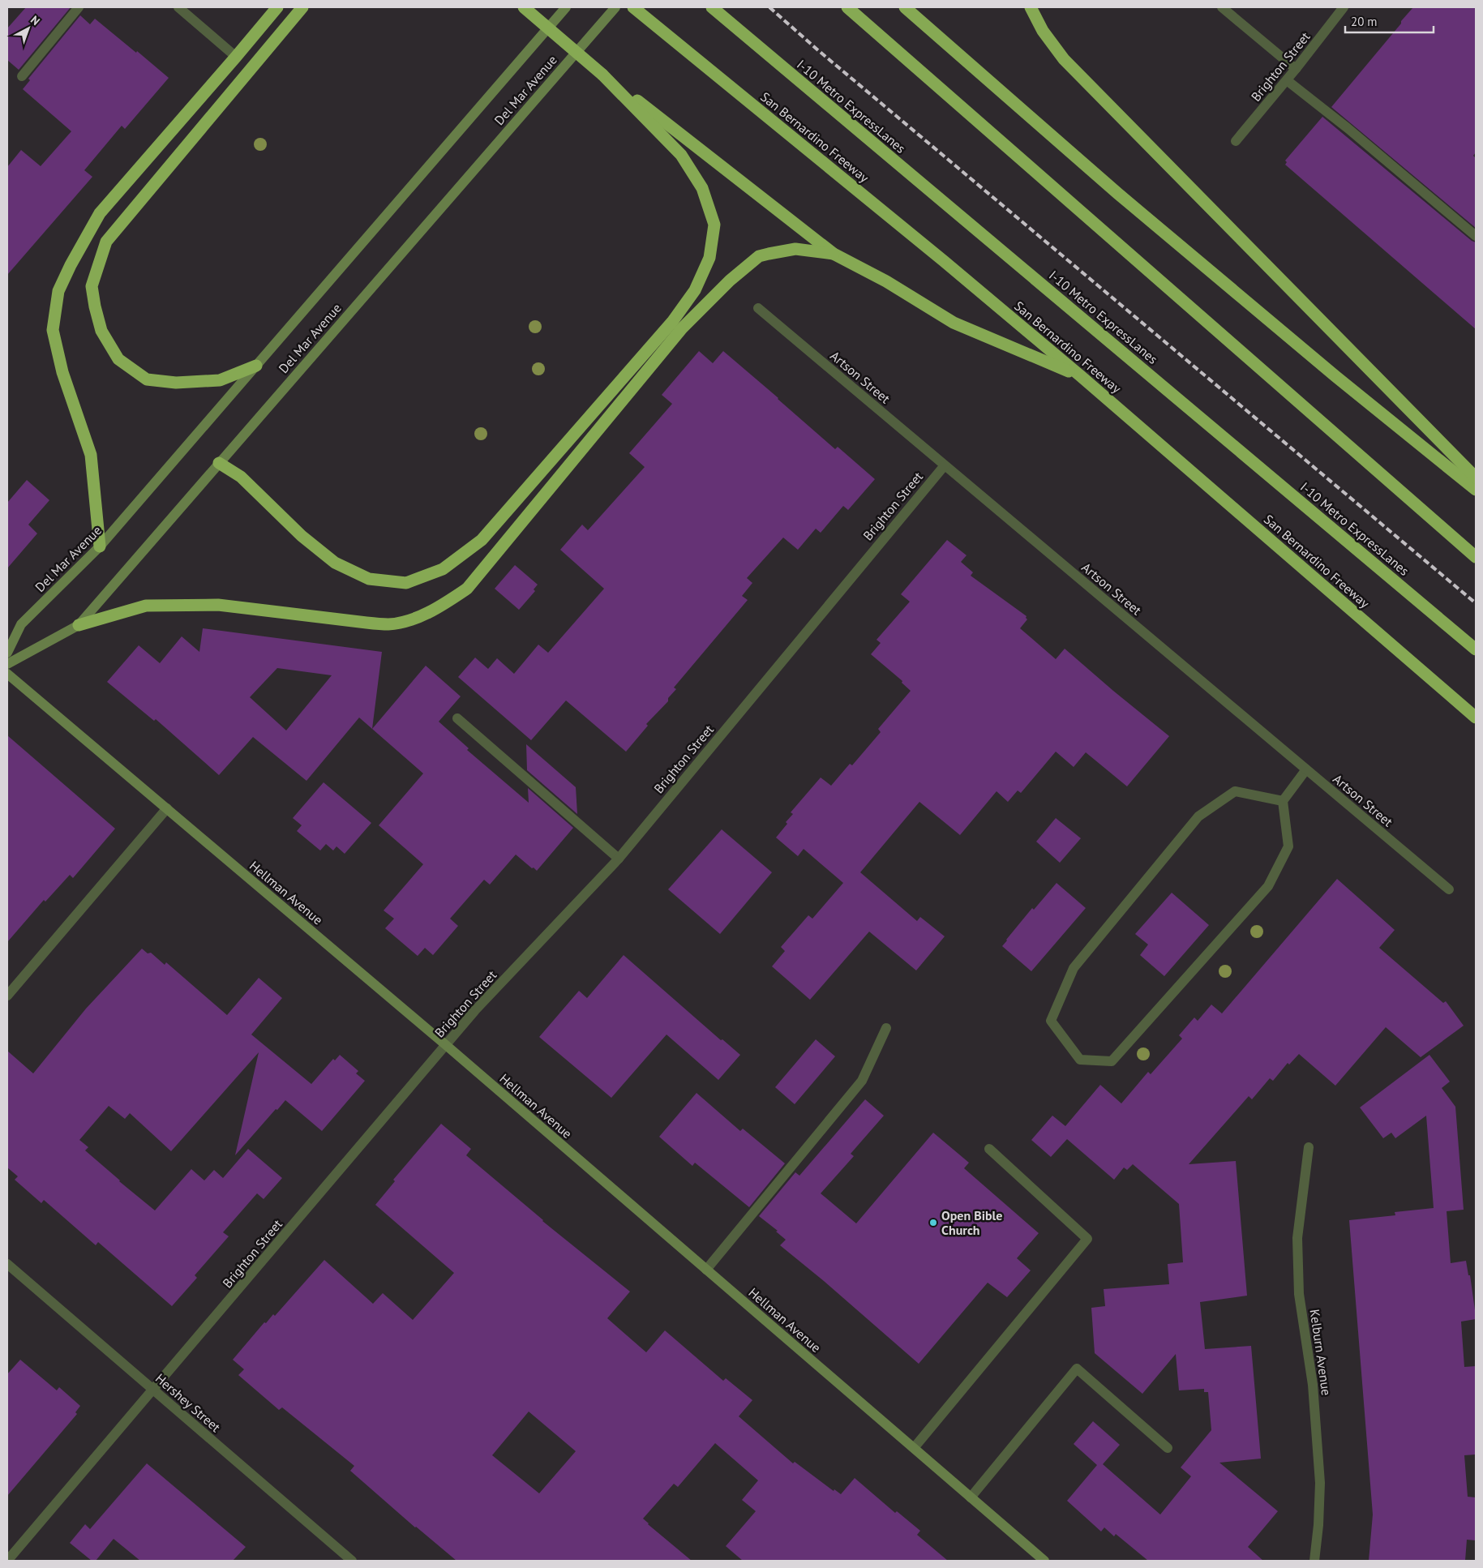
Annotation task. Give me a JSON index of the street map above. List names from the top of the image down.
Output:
{
  "streets": {
    "highway": ["I-10 Metro ExpressLanes", "San Bernardino Freeway"],
    "main road": ["Del Mar Avenue", "Hellman Avenue"],
    "street": [
      "Brighton Street",
      "Artson Street",
      "Kelburn Avenue",
      "Hershey Street"
    ]
  },
  "crossings": [
    ["Brighton Street", "Artson Street"],
    ["Brighton Street", "Hellman Avenue"],
    ["Brighton Street", "Hershey Street"]
  ],
  "places": ["Open Bible Church"],
  "scale_bar": "20 m",
  "north": "top right"
}
